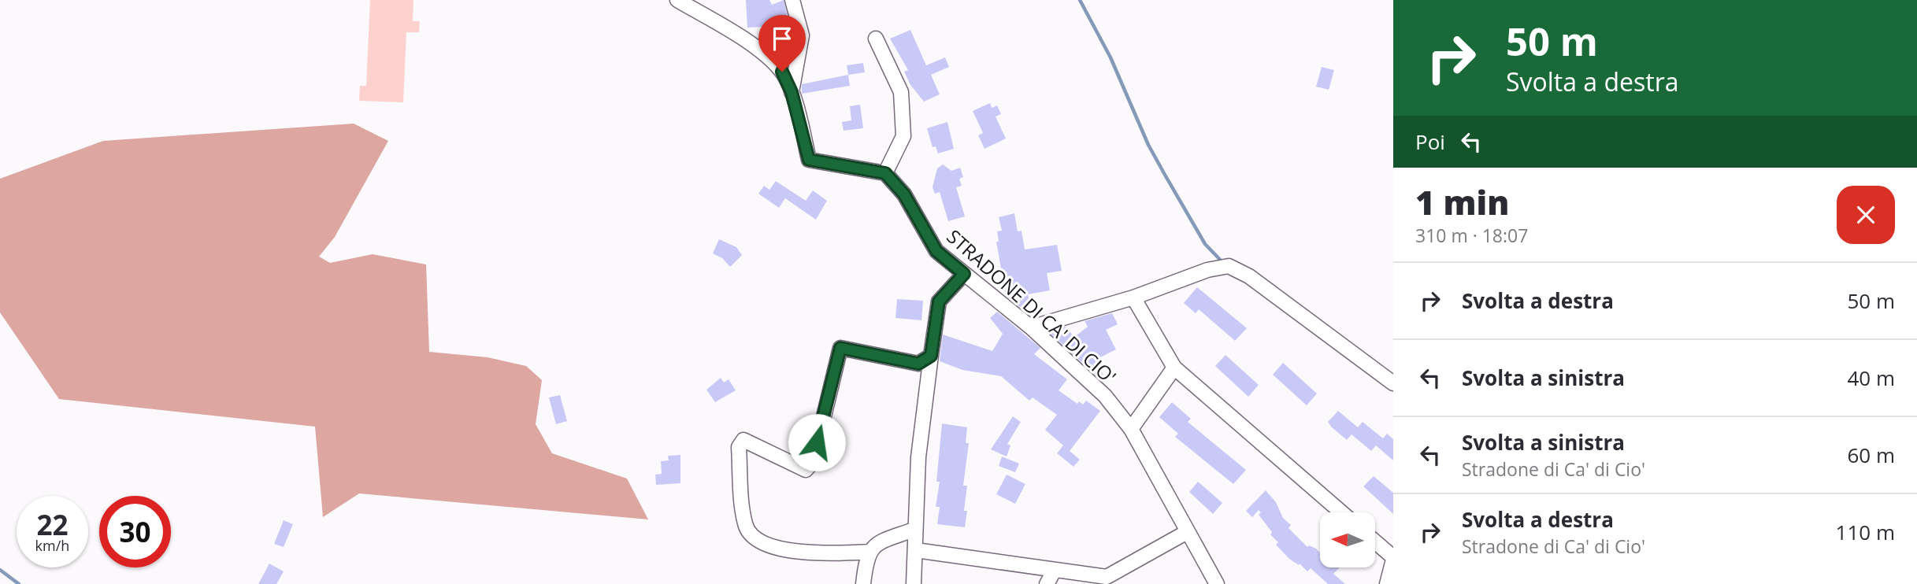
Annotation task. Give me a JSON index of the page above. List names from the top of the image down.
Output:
{
  "streets": {
    "street": ["STRADONE DI CA' DI CIO'"]
  },
  "north": "left",
  "page": {
    "turn": ["50 m", "Svolta a destra"],
    "then": "Poi",
    "heading": ["1 min", "310 m · 18:07"],
    "list": [
      {
        "name": "Svolta a destra",
        "value": "50 m"
      },
      {
        "name": "Svolta a sinistra",
        "value": "40 m"
      },
      {
        "name": "Svolta a sinistra",
        "note": "Stradone di Ca' di Cio'",
        "value": "60 m"
      },
      {
        "name": "Svolta a destra",
        "note": "Stradone di Ca' di Cio'",
        "value": "110 m"
      }
    ],
    "speed": "22 km/h",
    "limit": "30"
  }
}
